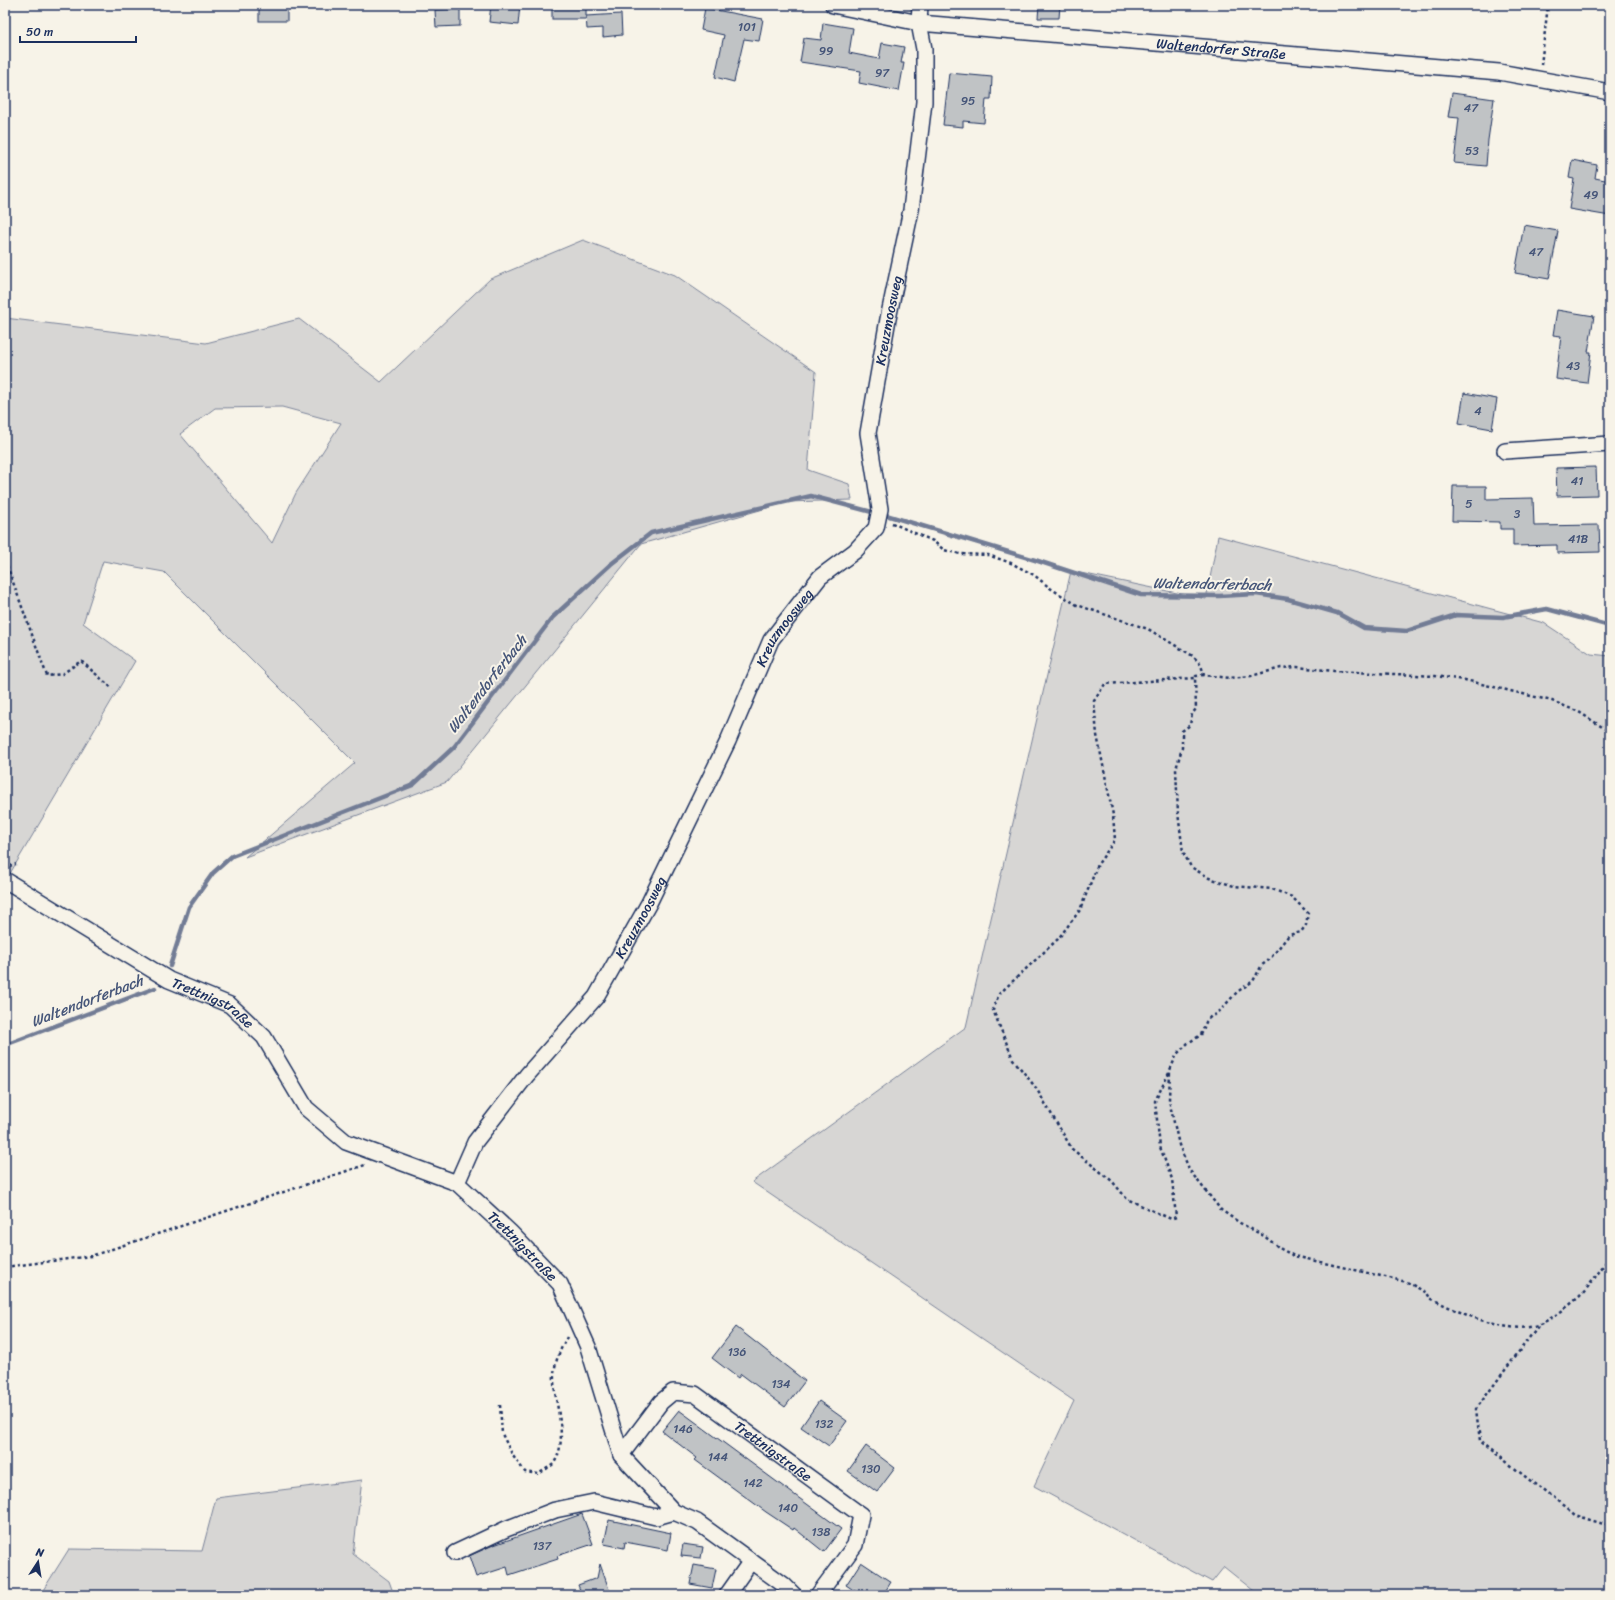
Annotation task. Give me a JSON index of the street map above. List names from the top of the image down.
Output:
{
  "streets": {
    "street": ["Waltendorfer Straße", "Kreuzmoosweg", "Trettnigstraße"]
  },
  "crossings": [
    ["Waltendorfer Straße", "Kreuzmoosweg"],
    ["Kreuzmoosweg", "Trettnigstraße"]
  ],
  "water": ["Waltendorferbach"],
  "house_numbers": [
    "101",
    "99",
    "97",
    "95",
    "47",
    "53",
    "49",
    "47",
    "43",
    "4",
    "41",
    "5",
    "3",
    "41B",
    "136",
    "134",
    "132",
    "146",
    "144",
    "130",
    "142",
    "140",
    "138",
    "137"
  ],
  "scale_bar": "50 m",
  "north": "top"
}
